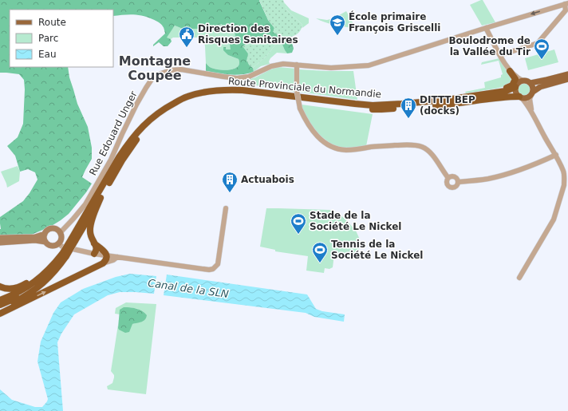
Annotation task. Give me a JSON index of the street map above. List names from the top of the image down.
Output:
{
  "streets": {
    "highway": ["Route Provinciale du Normandie"],
    "street": ["Rue Edouard Unger"]
  },
  "districts": ["Montagne Coupée"],
  "water": ["Canal de la SLN"],
  "places": {
    "school or university": ["École primaire François Griscelli"],
    "public building": ["Direction des Risques Sanitaires"],
    "sports": ["Boulodrome de la Vallée du Tir", "Stade de la Société Le Nickel", "Tennis de la Société Le Nickel"],
    "building": ["DITTT BEP (docks)", "Actuabois"]
  },
  "legend": ["Route", "Parc", "Eau"]
}
